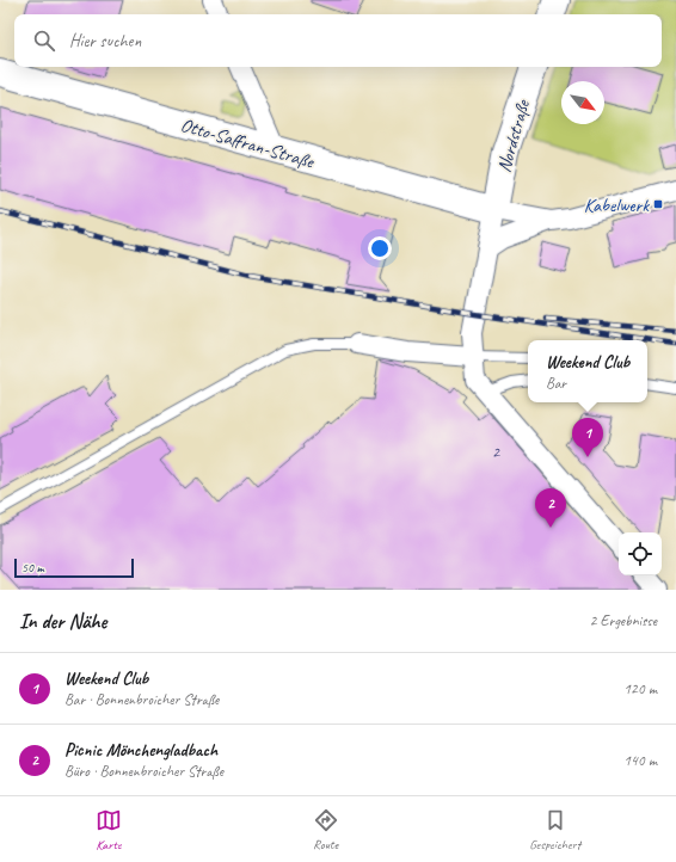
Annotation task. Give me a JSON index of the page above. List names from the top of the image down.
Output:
{
  "streets": {
    "main road": ["Nordstraße", "Otto-Saffran-Straße"]
  },
  "crossings": [
    ["Nordstraße", "Otto-Saffran-Straße"]
  ],
  "places": {
    "transit": ["Kabelwerk"]
  },
  "house_numbers": ["2"],
  "scale_bar": "50 m",
  "north": "bottom right",
  "page": {
    "search": "Hier suchen",
    "popup": ["Weekend Club", "Bar"],
    "pins": ["1", "2"],
    "scale": "50 m",
    "heading": ["In der Nähe", "2 Ergebnisse"],
    "list": [
      {
        "mark": "1",
        "name": "Weekend Club",
        "note": "Bar · Bonnenbroicher Straße",
        "value": "120 m"
      },
      {
        "mark": "2",
        "name": "Picnic Mönchengladbach",
        "note": "Büro · Bonnenbroicher Straße",
        "value": "140 m"
      }
    ],
    "nav": ["Karte", "Route", "Gespeichert"]
  }
}
